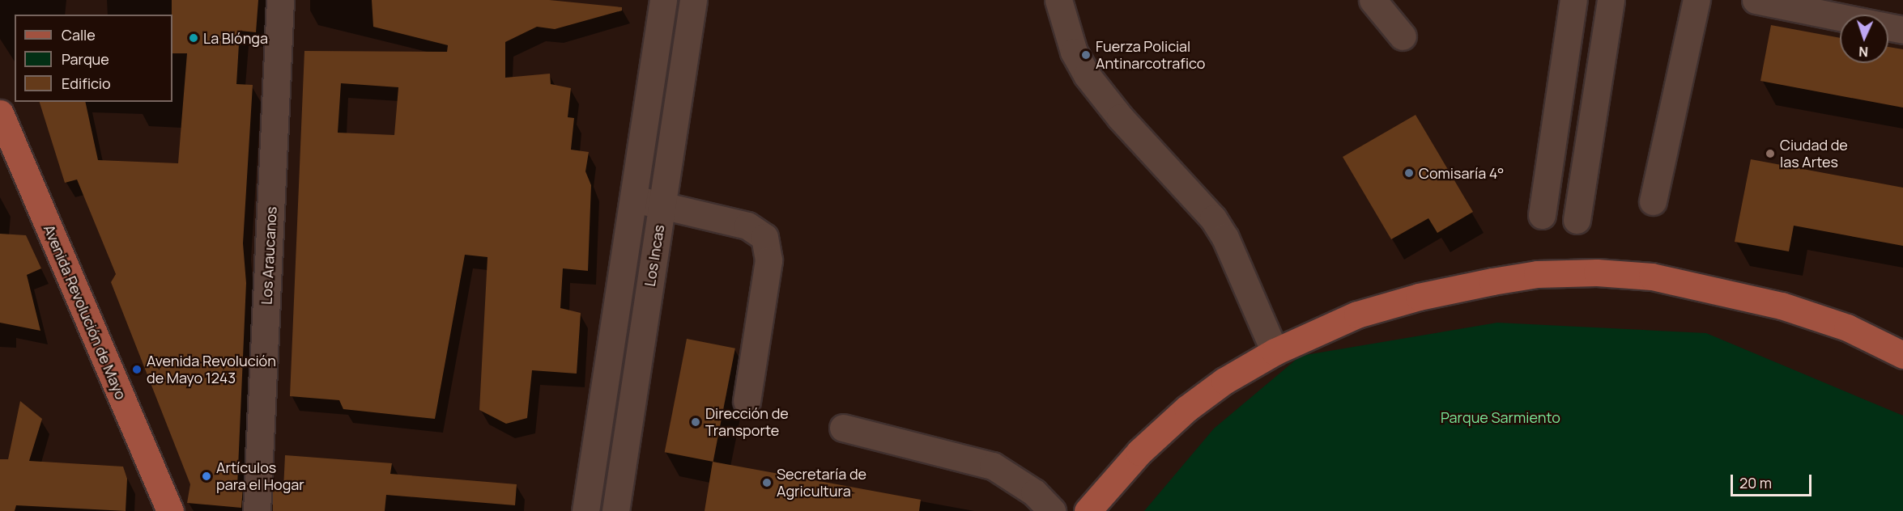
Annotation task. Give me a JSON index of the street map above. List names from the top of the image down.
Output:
{
  "streets": {
    "main road": ["Avenida Revolución de Mayo"],
    "street": ["Los Araucanos", "Los Incas"]
  },
  "parks": ["Parque Sarmiento"],
  "places": [
    "La Blónga",
    "Fuerza Policial Antinarcotrafico",
    "Ciudad de las Artes",
    "Comisaría 4°",
    "Avenida Revolución de Mayo 1243",
    "Dirección de Transporte",
    "Artículos para el Hogar",
    "Secretaría de Agricultura"
  ],
  "legend": ["Calle", "Parque", "Edificio"],
  "scale_bar": "20 m",
  "north": "bottom"
}
